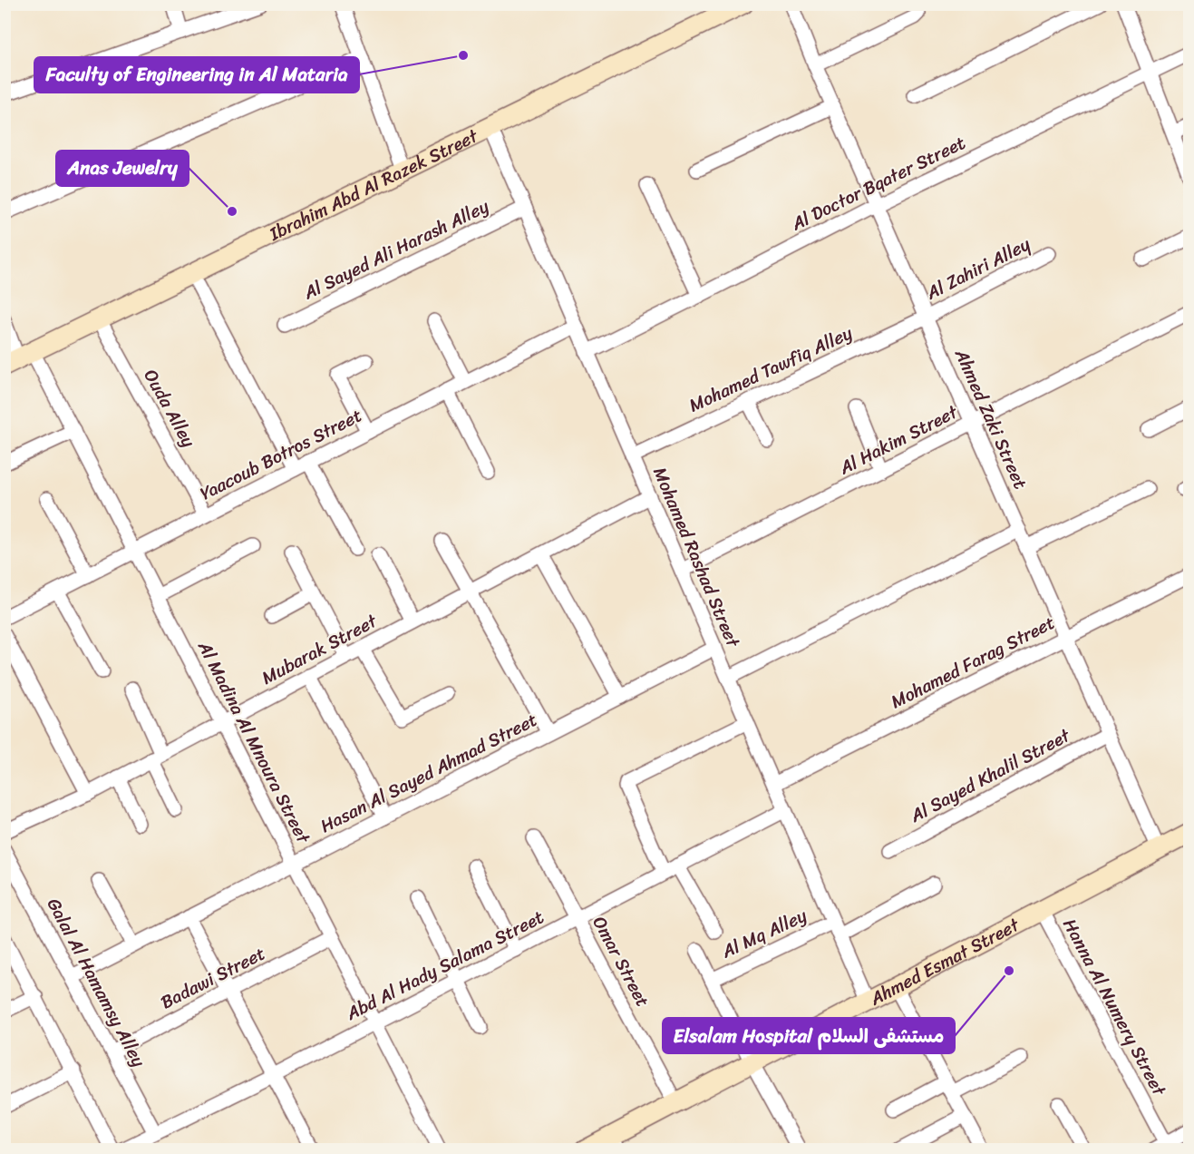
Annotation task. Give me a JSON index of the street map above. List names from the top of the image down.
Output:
{
  "streets": {
    "main road": ["Ibrahim Abd Al Razek Street", "Ahmed Esmat Street"],
    "street": [
      "Al Doctor Bqater Street",
      "Al Sayed Ali Harash Alley",
      "Al Zahiri Alley",
      "Mohamed Tawfiq Alley",
      "Ouda Alley",
      "Ahmed Zaki Street",
      "Al Hakim Street",
      "Yaacoub Botros Street",
      "Mohamed Rashad Street",
      "Mubarak Street",
      "Mohamed Farag Street",
      "Al Madina Al Mnoura Street",
      "Hasan Al Sayed Ahmad Street",
      "Al Sayed Khalil Street",
      "Al Mq Alley",
      "Omar Street",
      "Abd Al Hady Salama Street",
      "Badawi Street",
      "Galal Al Hamamsy Alley",
      "Hanna Al Numery Street"
    ]
  },
  "crossings": [
    ["Al Doctor Bqater Street", "Ahmed Zaki Street"],
    ["Al Doctor Bqater Street", "Mohamed Rashad Street"],
    ["Ibrahim Abd Al Razek Street", "Ouda Alley"],
    ["Ibrahim Abd Al Razek Street", "Mohamed Rashad Street"],
    ["Ibrahim Abd Al Razek Street", "Al Madina Al Mnoura Street"],
    ["Al Sayed Ali Harash Alley", "Mohamed Rashad Street"],
    ["Al Zahiri Alley", "Mohamed Tawfiq Alley"],
    ["Al Zahiri Alley", "Ahmed Zaki Street"],
    ["Mohamed Tawfiq Alley", "Ahmed Zaki Street"],
    ["Mohamed Tawfiq Alley", "Mohamed Rashad Street"],
    ["Ouda Alley", "Yaacoub Botros Street"],
    ["Ahmed Zaki Street", "Al Hakim Street"],
    ["Ahmed Zaki Street", "Mohamed Farag Street"],
    ["Ahmed Zaki Street", "Al Sayed Khalil Street"],
    ["Ahmed Zaki Street", "Ahmed Esmat Street"],
    ["Al Hakim Street", "Mohamed Rashad Street"],
    ["Yaacoub Botros Street", "Mohamed Rashad Street"],
    ["Yaacoub Botros Street", "Al Madina Al Mnoura Street"],
    ["Mohamed Rashad Street", "Mubarak Street"],
    ["Mohamed Rashad Street", "Mohamed Farag Street"],
    ["Mohamed Rashad Street", "Hasan Al Sayed Ahmad Street"],
    ["Mohamed Rashad Street", "Al Mq Alley"],
    ["Mohamed Rashad Street", "Ahmed Esmat Street"],
    ["Mohamed Rashad Street", "Abd Al Hady Salama Street"],
    ["Mubarak Street", "Al Madina Al Mnoura Street"],
    ["Al Madina Al Mnoura Street", "Hasan Al Sayed Ahmad Street"],
    ["Al Madina Al Mnoura Street", "Abd Al Hady Salama Street"],
    ["Al Madina Al Mnoura Street", "Badawi Street"],
    ["Hasan Al Sayed Ahmad Street", "Galal Al Hamamsy Alley"],
    ["Ahmed Esmat Street", "Omar Street"],
    ["Ahmed Esmat Street", "Hanna Al Numery Street"],
    ["Omar Street", "Abd Al Hady Salama Street"],
    ["Abd Al Hady Salama Street", "Galal Al Hamamsy Alley"],
    ["Badawi Street", "Galal Al Hamamsy Alley"]
  ],
  "places": ["Faculty of Engineering in Al Mataria", "Anas Jewelry", "Elsalam Hospital مستشفى السلام"]
}
